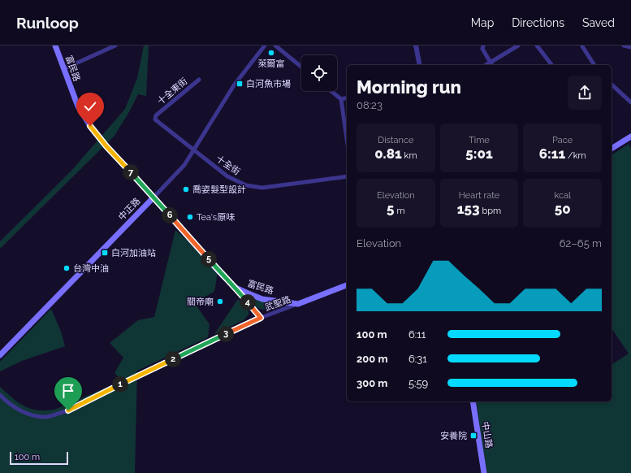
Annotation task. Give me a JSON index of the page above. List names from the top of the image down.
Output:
{
  "streets": {
    "main road": ["富民路", "中正路", "中山路"],
    "street": ["十全東街", "十全街", "武聖路"]
  },
  "crossings": [
    ["富民路", "中正路"],
    ["富民路", "武聖路"],
    ["十全東街", "十全街"],
    ["十全街", "中正路"]
  ],
  "places": {
    "other": [
      "萊爾富",
      "喬姿髮型設計",
      "Tea's原味",
      "台灣中油",
      "關帝廟"
    ],
    "transit": ["白河魚市場", "白河加油站", "安養院"]
  },
  "scale_bar": "100 m",
  "page": {
    "header": "Runloop",
    "nav": ["Map", "Directions", "Saved"],
    "heading": ["Morning run", "08:23"],
    "stats": [
      ["Distance", "0.81 km"],
      ["Time", "5:01"],
      ["Pace", "6:11 /km"],
      ["Elevation", "5 m"],
      ["Heart rate", "153 bpm"],
      ["kcal", "50"]
    ],
    "pins": [
      "7",
      "6",
      "5",
      "4",
      "3",
      "2",
      "1"
    ],
    "chart": ["Elevation", "62–65 m"],
    "list": [
      {
        "name": "100 m",
        "note": "6:11"
      },
      {
        "name": "200 m",
        "note": "6:31"
      },
      {
        "name": "300 m",
        "note": "5:59"
      }
    ],
    "scale": "100 m"
  }
}
